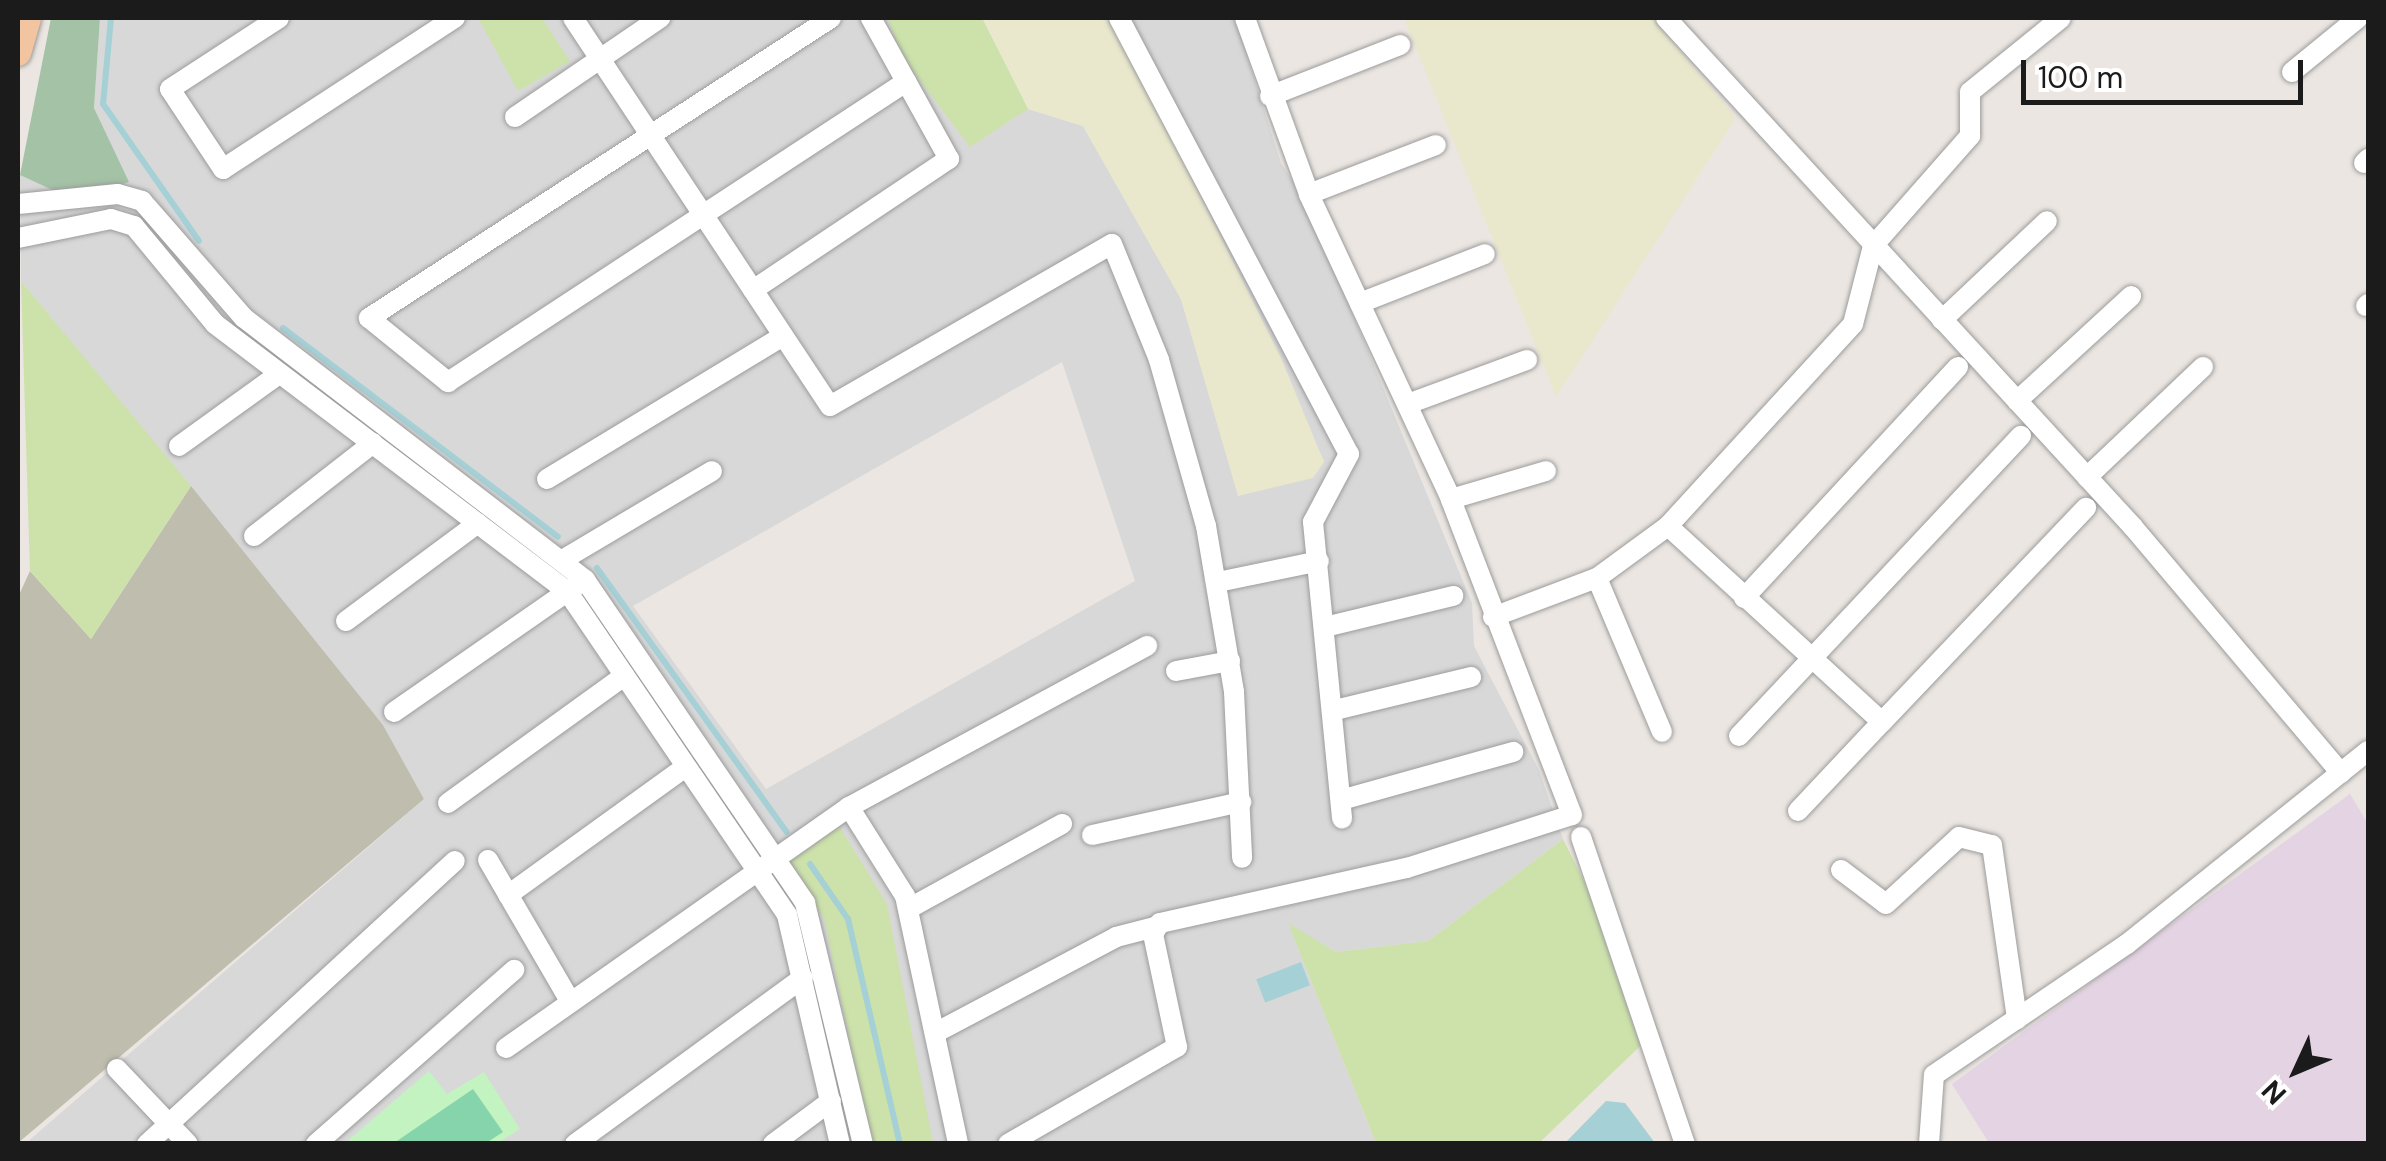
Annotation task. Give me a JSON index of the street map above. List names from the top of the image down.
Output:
{
  "scale_bar": "100 m",
  "north": "bottom left"
}
